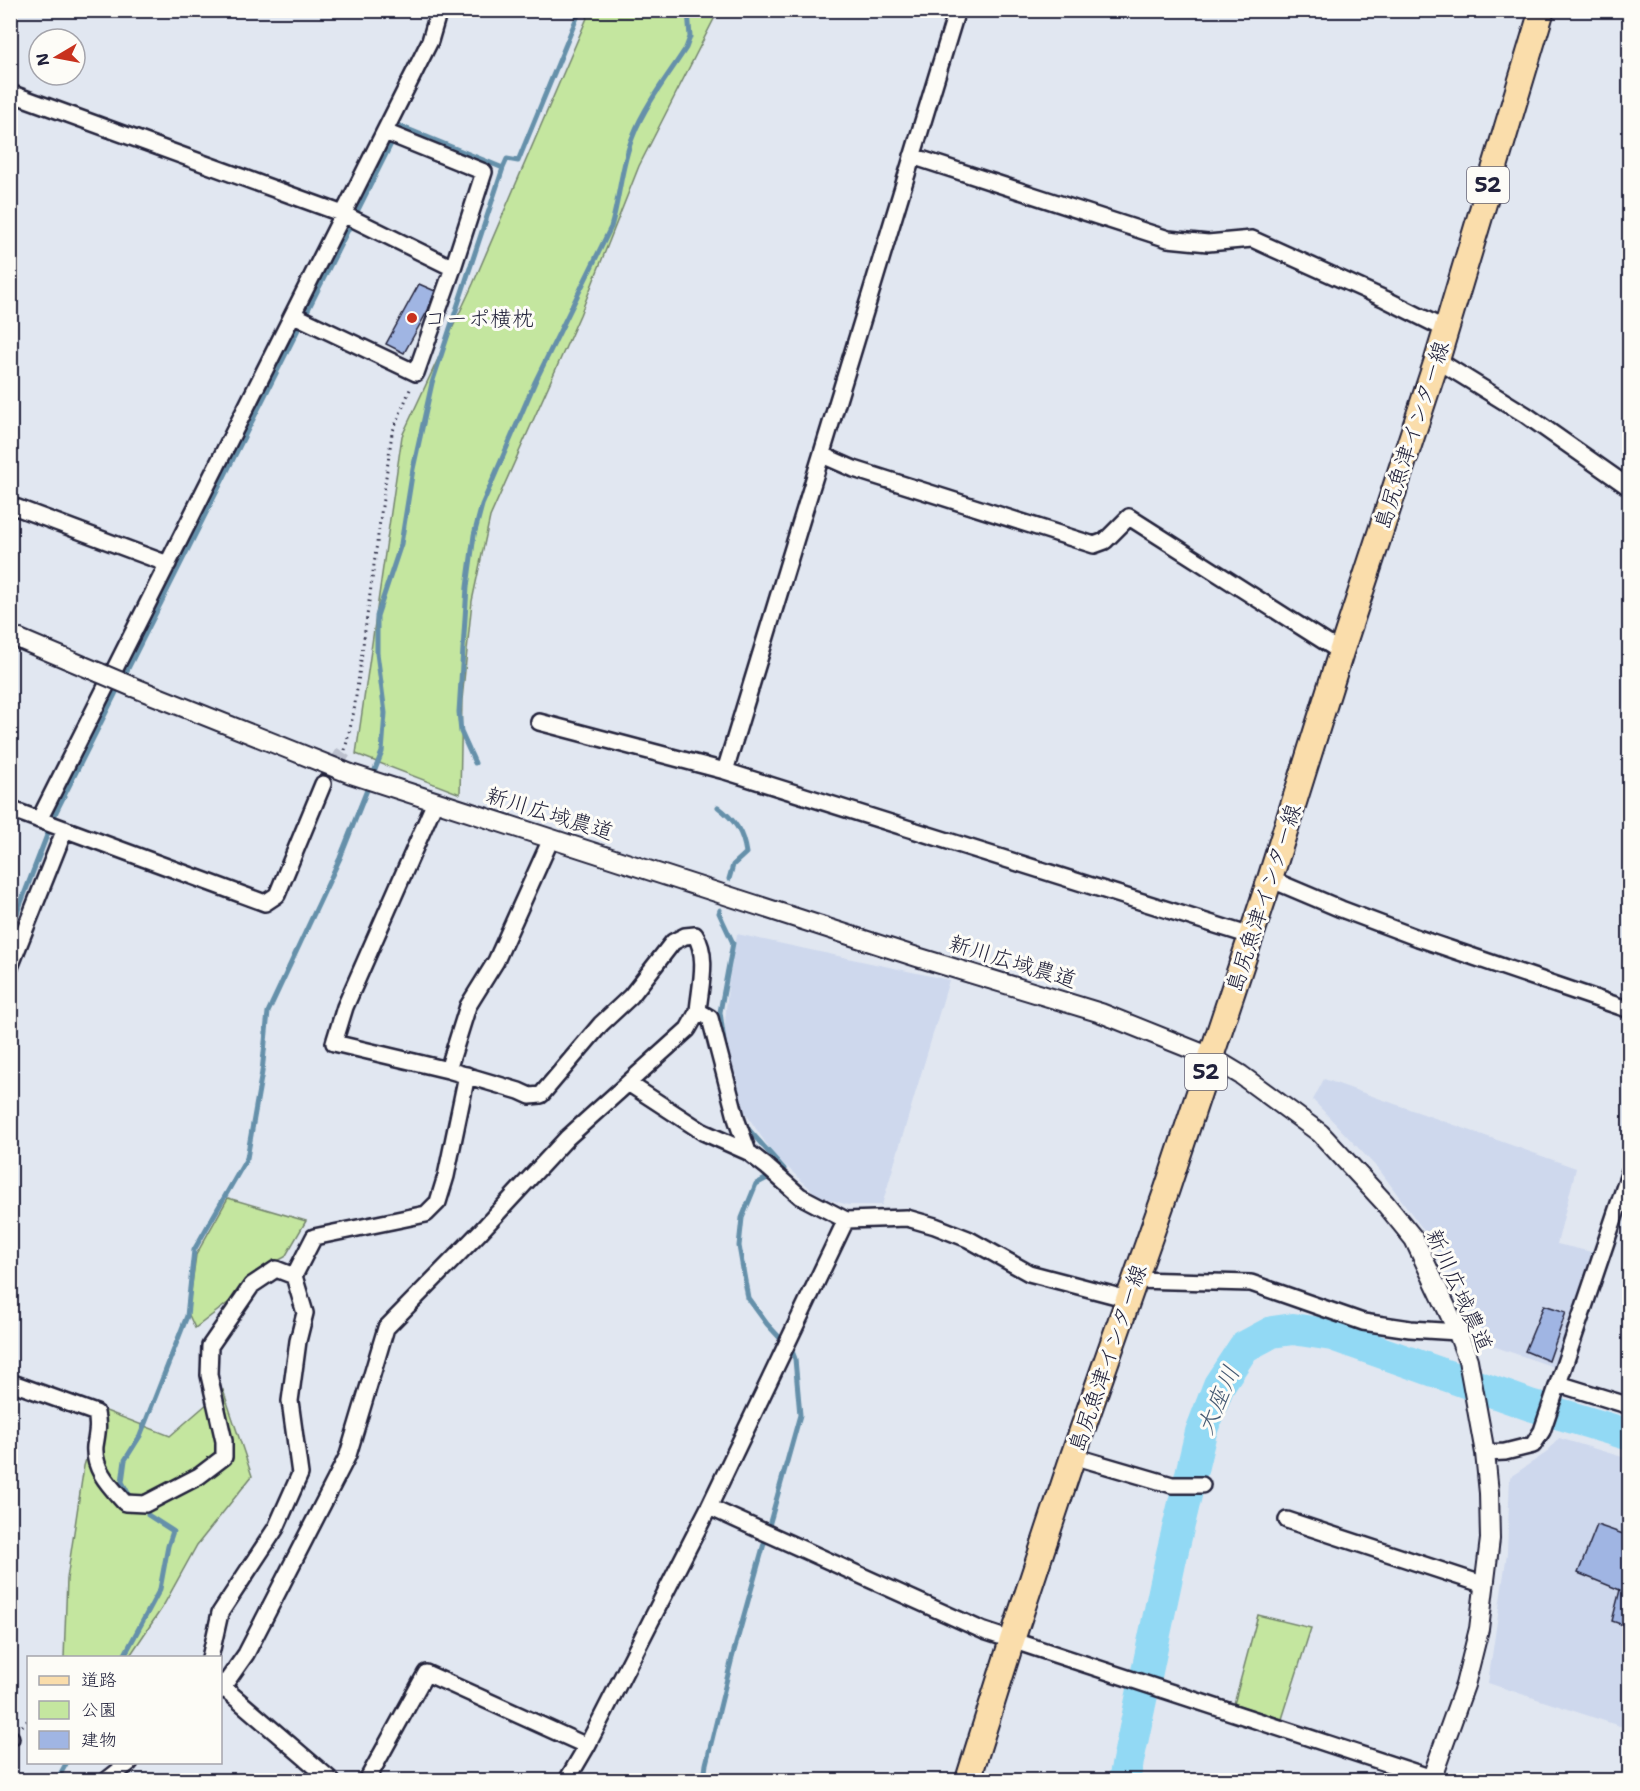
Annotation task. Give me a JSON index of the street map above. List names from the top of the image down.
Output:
{
  "streets": {
    "main road": ["52", "島尻魚津インター線"],
    "street": ["新川広域農道"]
  },
  "crossings": [
    ["島尻魚津インター線", "新川広域農道"]
  ],
  "water": ["大座川"],
  "places": ["コーポ横枕"],
  "legend": ["道路", "公園", "建物"],
  "north": "left"
}
